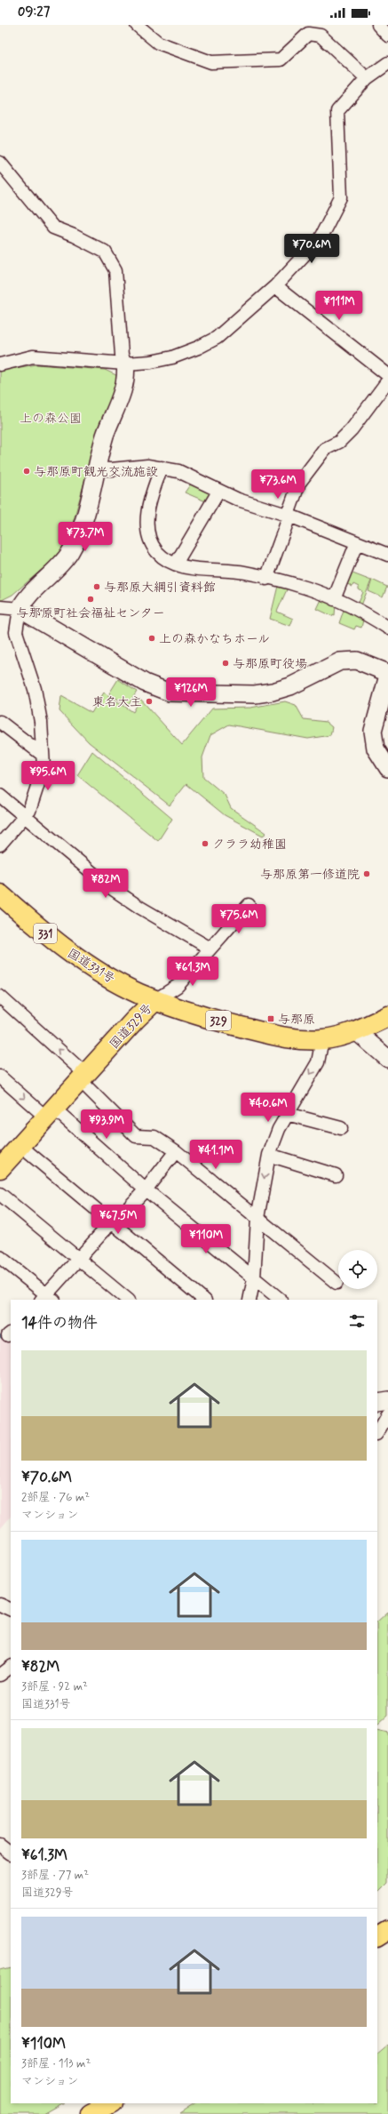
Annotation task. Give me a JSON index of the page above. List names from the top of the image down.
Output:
{
  "streets": {
    "highway": [
      "331",
      "国道331号",
      "329",
      "国道329号"
    ]
  },
  "crossings": [
    ["国道331号", "国道329号"]
  ],
  "parks": ["上の森公園"],
  "places": {
    "other": [
      "与那原町観光交流施設",
      "与那原大綱引資料館",
      "与那原町社会福祉センター",
      "上の森かなちホール",
      "与那原町役場",
      "東名大主",
      "クララ幼稚園",
      "与那原第一修道院"
    ],
    "transit": ["与那原"]
  },
  "page": {
    "status": "09:27",
    "price": [
      "¥70.6M",
      "¥111M",
      "¥73.6M",
      "¥73.7M",
      "¥126M",
      "¥95.6M",
      "¥82M",
      "¥75.6M",
      "¥61.3M",
      "¥40.6M",
      "¥93.9M",
      "¥41.1M",
      "¥67.5M",
      "¥110M"
    ],
    "heading": "14件の物件",
    "list": [
      {
        "name": "¥70.6M",
        "note": "2部屋 · 76 m² · マンション"
      },
      {
        "name": "¥82M",
        "note": "3部屋 · 92 m² · 国道331号"
      },
      {
        "name": "¥61.3M",
        "note": "3部屋 · 77 m² · 国道329号"
      },
      {
        "name": "¥110M",
        "note": "3部屋 · 113 m² · マンション"
      }
    ]
  }
}
